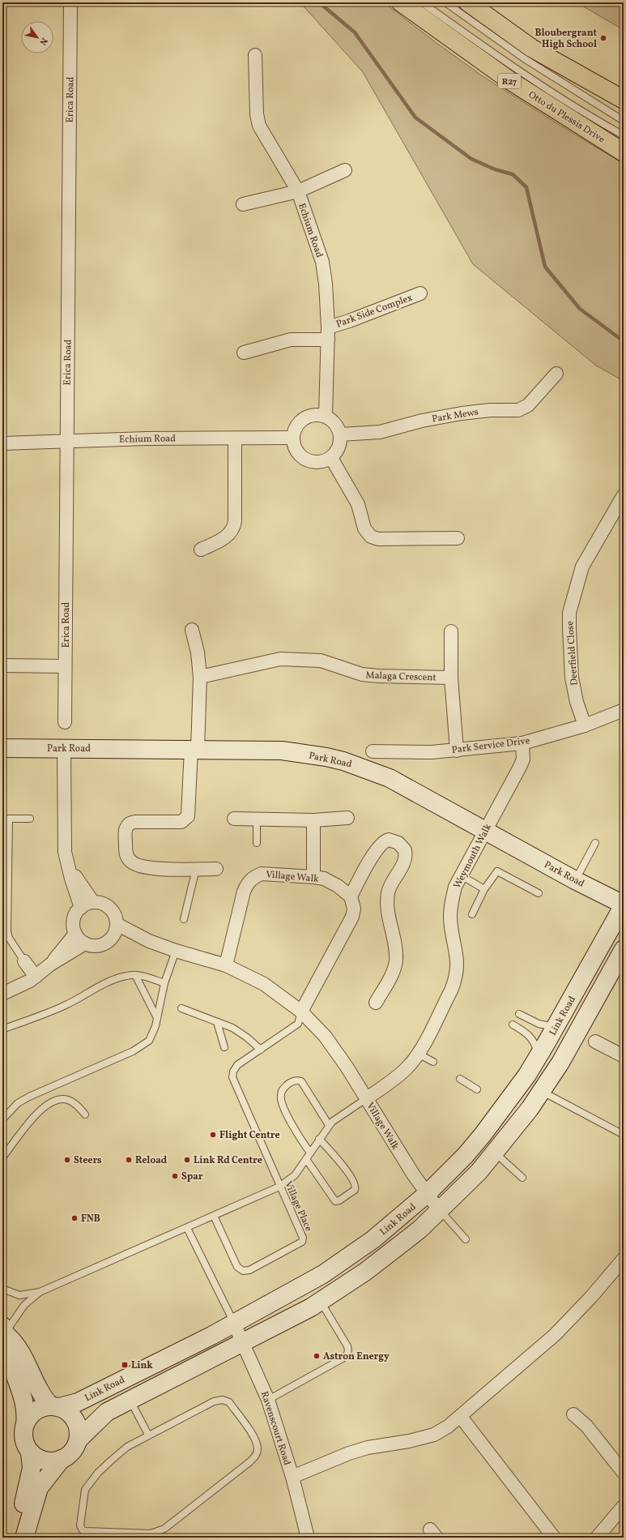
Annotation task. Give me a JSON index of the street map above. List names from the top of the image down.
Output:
{
  "streets": {
    "main road": ["R27", "Otto du Plessis Drive"],
    "street": [
      "Erica Road",
      "Echium Road",
      "Park Side Complex",
      "Park Mews",
      "Deerfield Close",
      "Malaga Crescent",
      "Park Service Drive",
      "Park Road",
      "Weymouth Walk",
      "Village Walk",
      "Link Road",
      "Ravenscourt Road"
    ],
    "lane": ["Village Place"]
  },
  "crossings": [
    ["Erica Road", "Echium Road"],
    ["Echium Road", "Park Side Complex"],
    ["Echium Road", "Park Mews"],
    ["Deerfield Close", "Park Service Drive"],
    ["Park Service Drive", "Weymouth Walk"],
    ["Park Road", "Weymouth Walk"],
    ["Park Road", "Link Road"],
    ["Weymouth Walk", "Village Walk"],
    ["Village Walk", "Link Road"],
    ["Link Road", "Ravenscourt Road"]
  ],
  "places": {
    "other": [
      "Bloubergrant High School",
      "Flight Centre",
      "Steers",
      "Reload",
      "Link Rd Centre",
      "Spar",
      "FNB",
      "Astron Energy"
    ],
    "transit": ["Link"]
  },
  "north": "bottom right"
}
